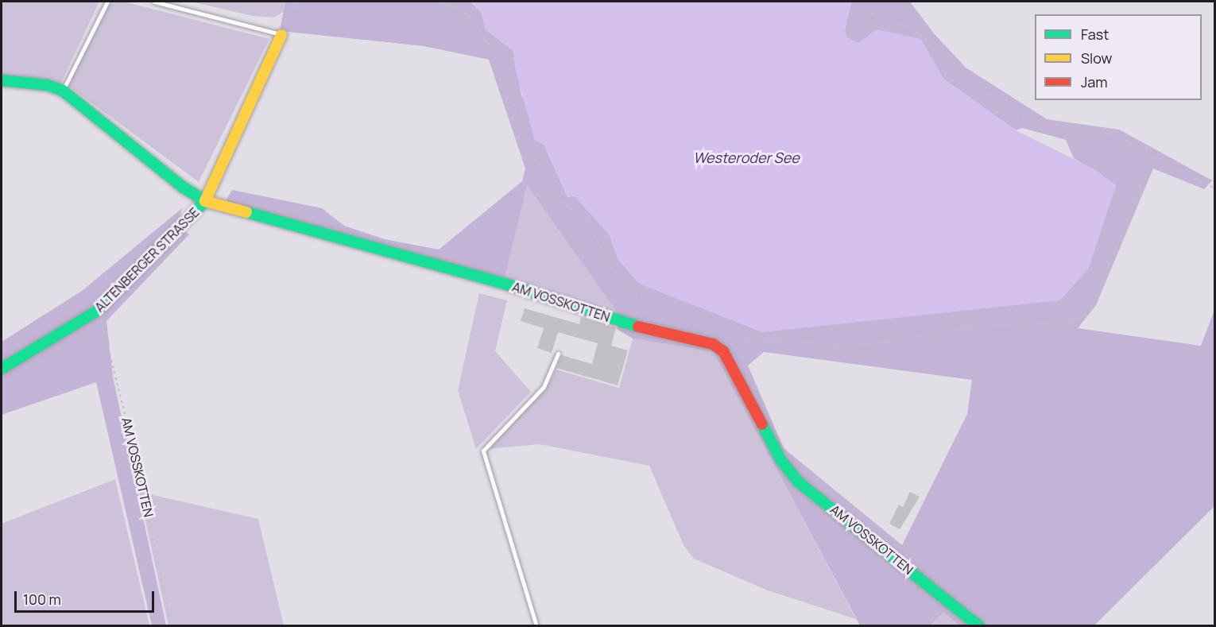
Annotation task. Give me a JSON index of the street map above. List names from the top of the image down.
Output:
{
  "streets": {
    "street": ["ALTENBERGER STRASSE", "AM VOSSKOTTEN"]
  },
  "crossings": [
    ["ALTENBERGER STRASSE", "AM VOSSKOTTEN"]
  ],
  "water": ["Westeroder See"],
  "legend": ["Fast", "Slow", "Jam"],
  "scale_bar": "100 m"
}
